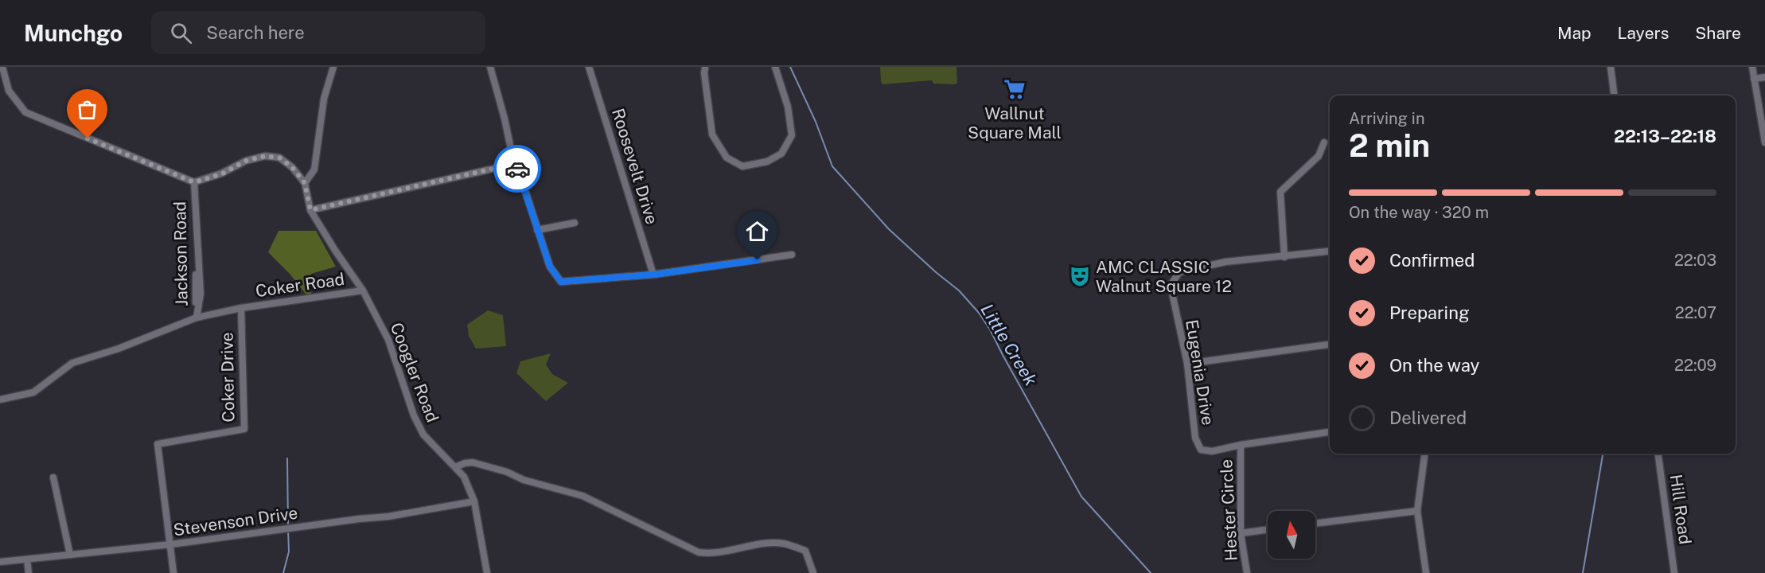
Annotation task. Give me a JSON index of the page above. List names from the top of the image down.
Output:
{
  "streets": {
    "street": [
      "Roosevelt Drive",
      "Jackson Road",
      "Coker Road",
      "Coogler Road",
      "Eugenia Drive",
      "Coker Drive",
      "Hill Road",
      "Hester Circle",
      "Stevenson Drive"
    ]
  },
  "crossings": [
    ["Jackson Road", "Coker Road"],
    ["Jackson Road", "Coker Drive"],
    ["Coker Road", "Coogler Road"],
    ["Coker Road", "Coker Drive"],
    ["Coogler Road", "Stevenson Drive"],
    ["Eugenia Drive", "Hester Circle"],
    ["Coker Drive", "Stevenson Drive"]
  ],
  "water": ["Little Creek"],
  "places": {
    "supermarket": ["Wallnut Square Mall"],
    "theatre": ["AMC CLASSIC Walnut Square 12"]
  },
  "north": "top",
  "page": {
    "header": "Munchgo",
    "search": "Search here",
    "nav": ["Map", "Layers", "Share"],
    "heading": ["2 min", "Arriving in", "22:13–22:18"],
    "bar": "On the way · 320 m",
    "list": [
      ["Confirmed", "22:03"],
      ["Preparing", "22:07"],
      ["On the way", "22:09"],
      "Delivered"
    ]
  }
}
